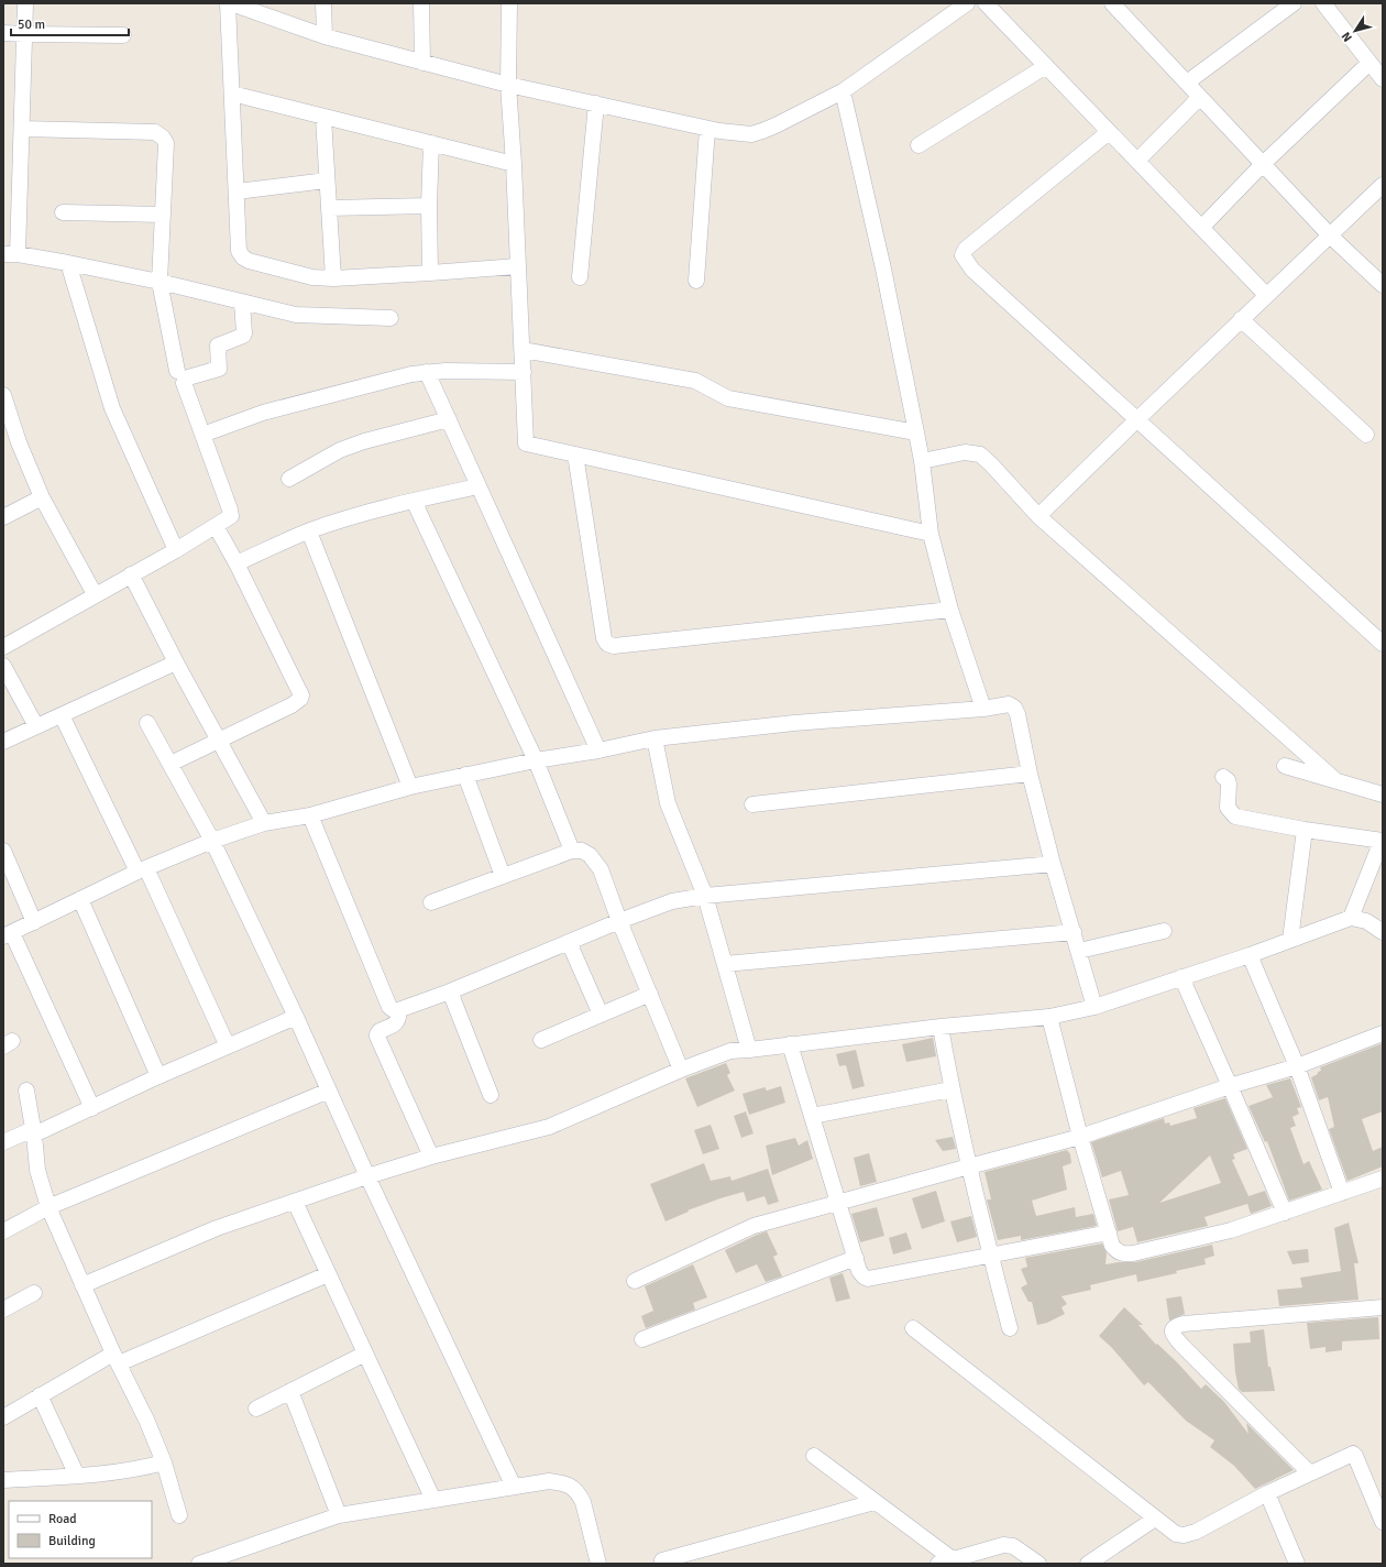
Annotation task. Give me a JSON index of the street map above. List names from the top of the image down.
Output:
{
  "legend": ["Road", "Building"],
  "scale_bar": "50 m",
  "north": "bottom left"
}
